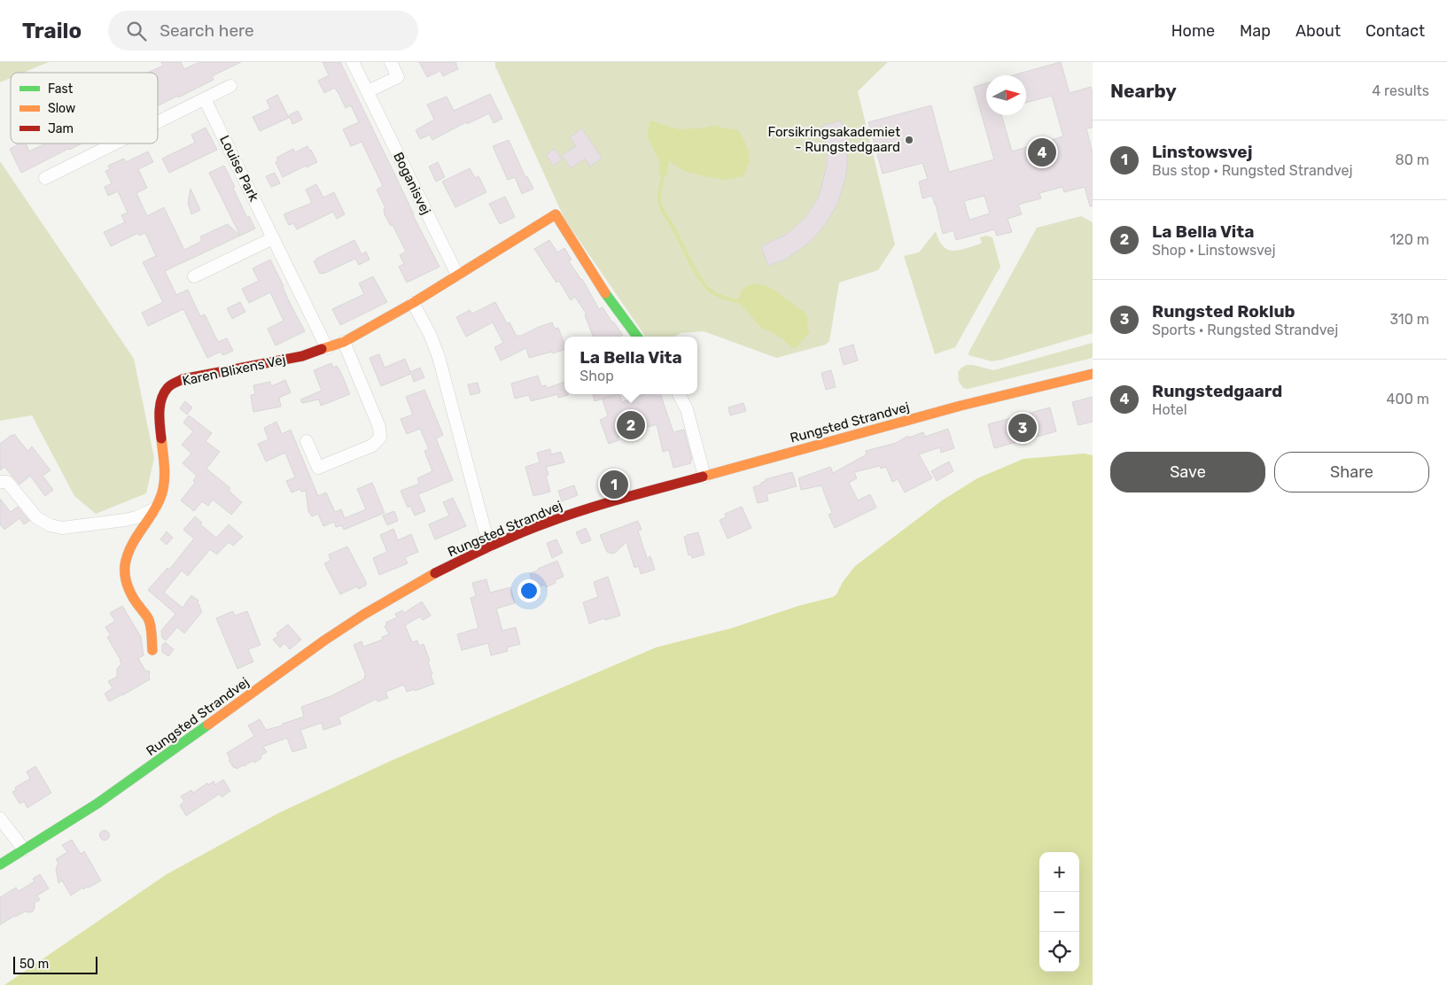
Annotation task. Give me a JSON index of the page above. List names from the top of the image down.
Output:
{
  "streets": {
    "main road": ["Karen Blixens Vej", "Rungsted Strandvej"],
    "street": ["Louise Park", "Boganisvej"]
  },
  "crossings": [
    ["Louise Park", "Karen Blixens Vej"],
    ["Boganisvej", "Karen Blixens Vej"]
  ],
  "places": ["Forsikringsakademiet - Rungstedgaard"],
  "legend": ["Fast", "Slow", "Jam"],
  "scale_bar": "50 m",
  "north": "right",
  "page": {
    "header": "Trailo",
    "search": "Search here",
    "nav": [
      "Home",
      "Map",
      "About",
      "Contact"
    ],
    "heading": ["Nearby", "4 results"],
    "list": [
      {
        "mark": "1",
        "name": "Linstowsvej",
        "note": "Bus stop · Rungsted Strandvej",
        "value": "80 m"
      },
      {
        "mark": "2",
        "name": "La Bella Vita",
        "note": "Shop · Linstowsvej",
        "value": "120 m"
      },
      {
        "mark": "3",
        "name": "Rungsted Roklub",
        "note": "Sports · Rungsted Strandvej",
        "value": "310 m"
      },
      {
        "mark": "4",
        "name": "Rungstedgaard",
        "note": "Hotel",
        "value": "400 m"
      }
    ],
    "pins": [
      "4",
      "2",
      "3",
      "1"
    ],
    "popup": ["La Bella Vita", "Shop"],
    "buttons": ["Save", "Share"],
    "map_buttons": ["+", "−"],
    "scale": "50 m"
  }
}
